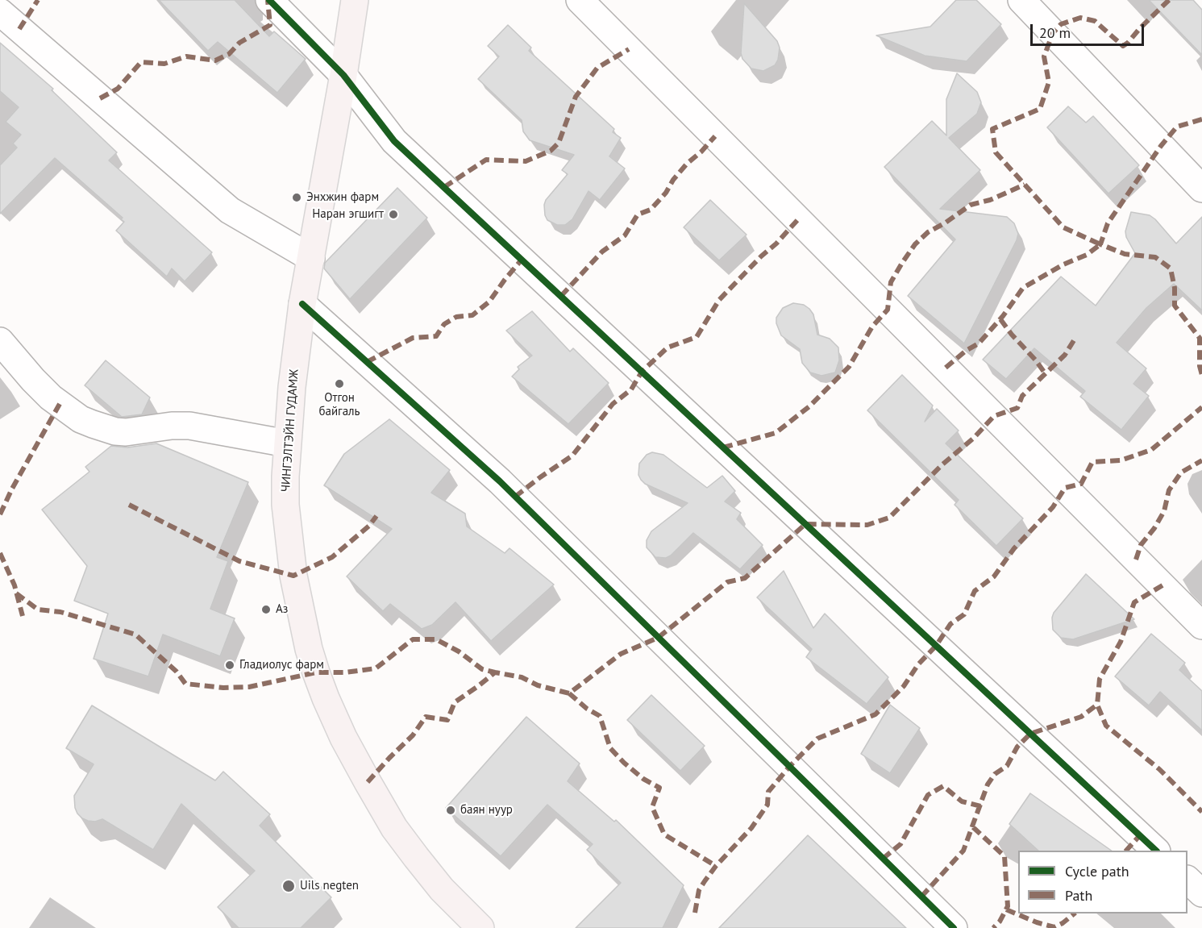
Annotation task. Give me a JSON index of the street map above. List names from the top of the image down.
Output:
{
  "streets": {
    "main road": ["ЧИНГЭЛТЭЙН ГУДАМЖ"]
  },
  "places": [
    "Энхжин фарм",
    "Наран эгшигт",
    "Отгон байгаль",
    "Аз",
    "Гладиолус фарм",
    "баян нуур",
    "Uils negten"
  ],
  "legend": ["Cycle path", "Path"],
  "scale_bar": "20 m"
}
